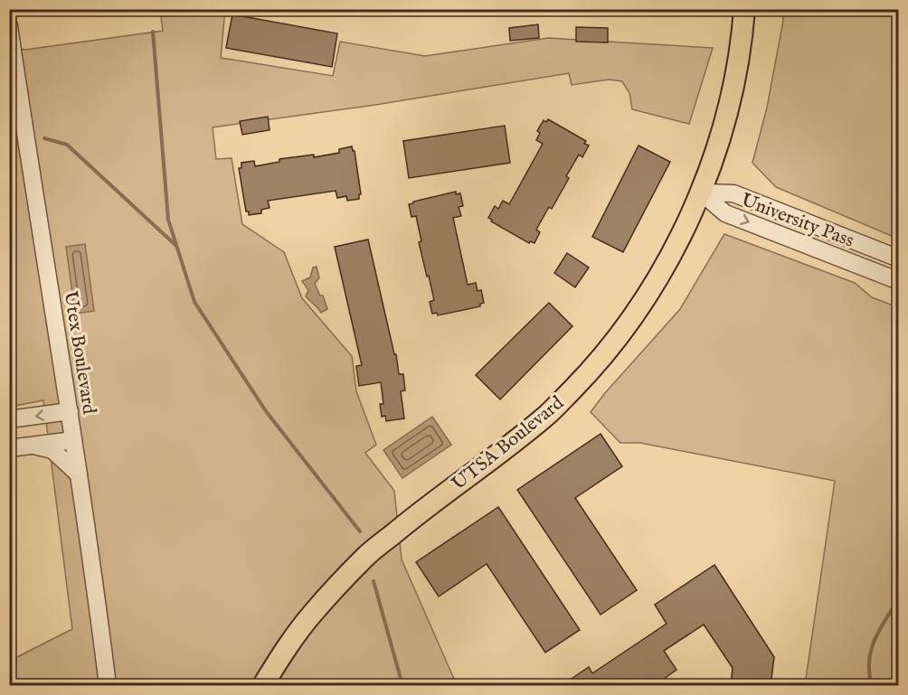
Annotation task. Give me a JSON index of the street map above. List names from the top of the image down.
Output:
{
  "streets": {
    "main road": ["UTSA Boulevard"],
    "street": ["University Pass", "Utex Boulevard"]
  },
  "crossings": [
    ["University Pass", "UTSA Boulevard"]
  ]
}
